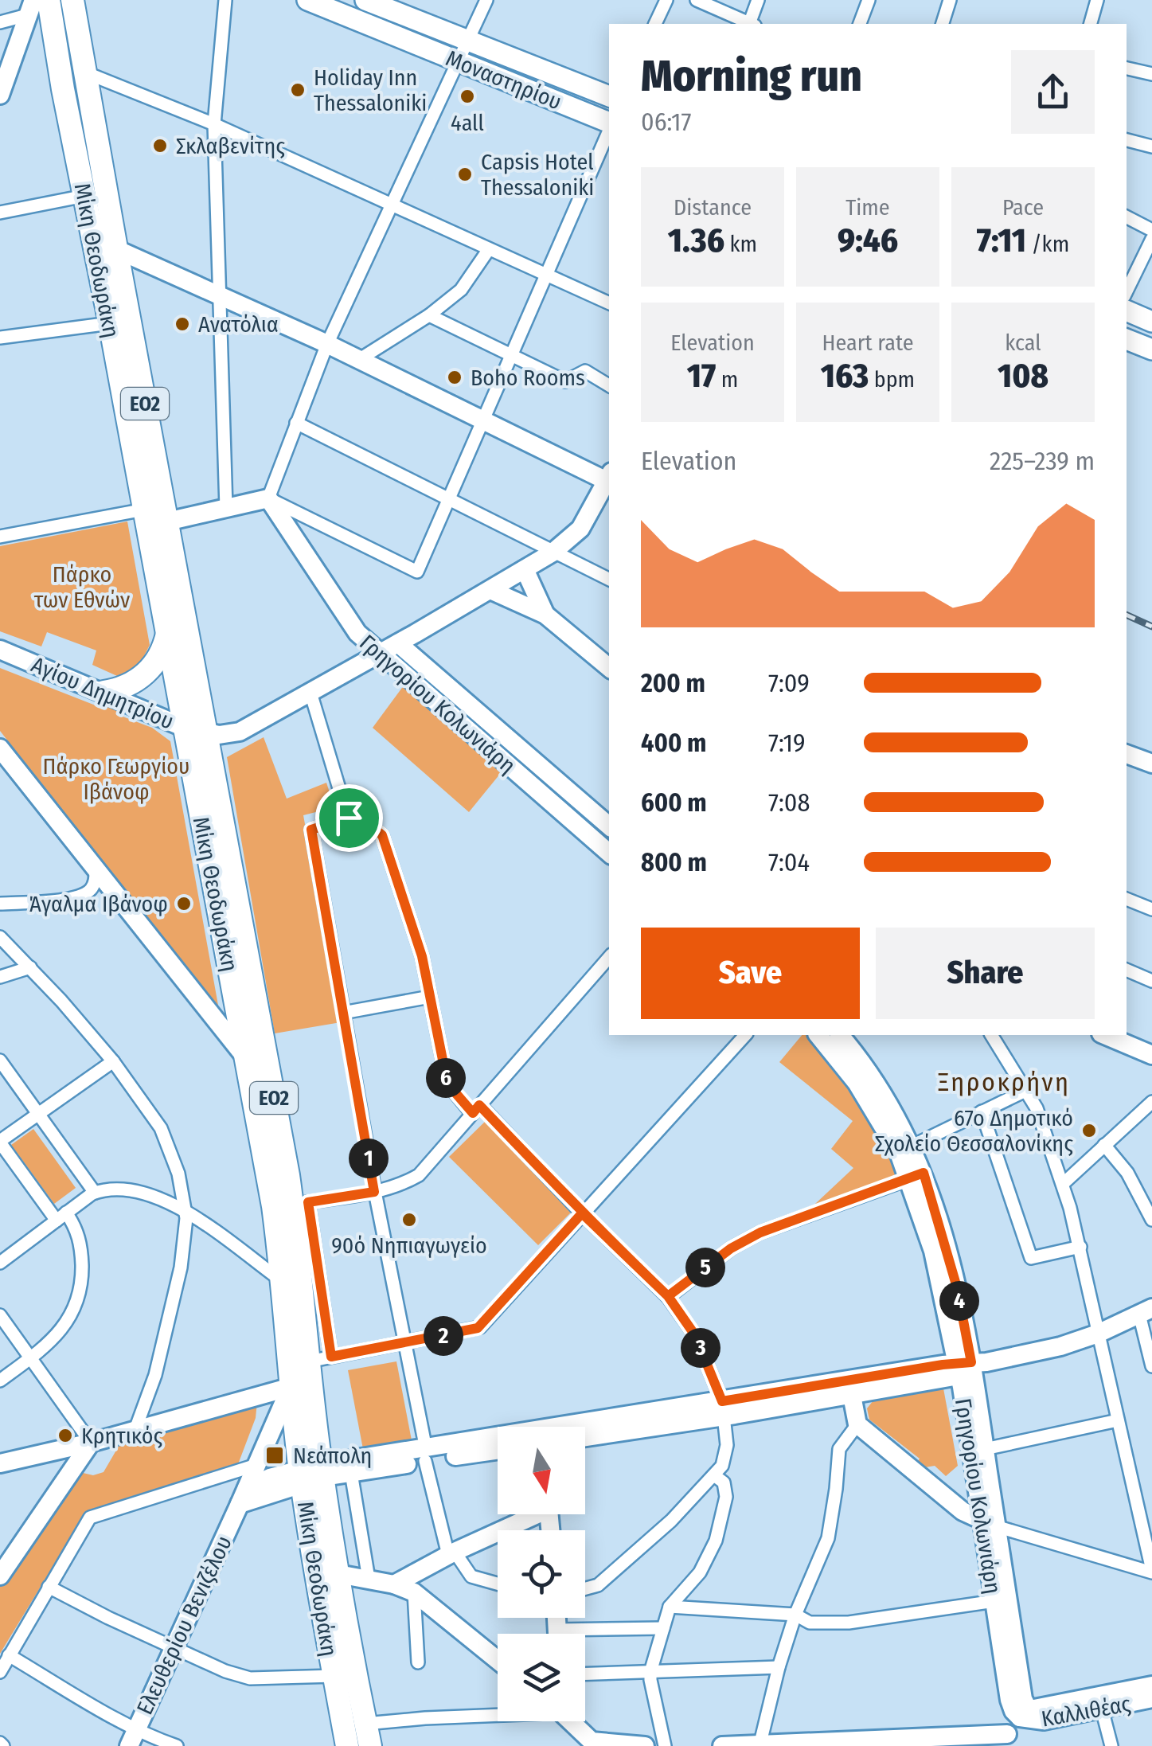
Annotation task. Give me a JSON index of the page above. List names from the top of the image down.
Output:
{
  "streets": {
    "highway": ["Μίκη Θεοδωράκη", "ΕΟ2"],
    "main road": [
      "Μοναστηρίου",
      "Αγίου Δημητρίου",
      "Γρηγορίου Κολωνιάρη",
      "Ελευθερίου Βενιζέλου",
      "Καλλιθέας"
    ]
  },
  "crossings": [
    ["Μίκη Θεοδωράκη", "Αγίου Δημητρίου"],
    ["Μίκη Θεοδωράκη", "Ελευθερίου Βενιζέλου"],
    ["Γρηγορίου Κολωνιάρη", "Καλλιθέας"]
  ],
  "districts": ["Ξηροκρήνη"],
  "parks": ["Πάρκο των Εθνών", "Πάρκο Γεωργίου Ιβάνοφ"],
  "places": {
    "other": [
      "Holiday Inn Thessaloniki",
      "4all",
      "Σκλαβενίτης",
      "Capsis Hotel Thessaloniki",
      "Ανατόλια",
      "Boho Rooms",
      "Άγαλμα Ιβάνοφ",
      "67ο Δημοτικό Σχολείο Θεσσαλονίκης",
      "90ό Νηπιαγωγείο",
      "Κρητικός"
    ],
    "transit": ["Νεάπολη"]
  },
  "north": "bottom",
  "page": {
    "heading": ["Morning run", "06:17"],
    "stats": [
      ["Distance", "1.36 km"],
      ["Time", "9:46"],
      ["Pace", "7:11 /km"],
      ["Elevation", "17 m"],
      ["Heart rate", "163 bpm"],
      ["kcal", "108"]
    ],
    "chart": ["Elevation", "225–239 m"],
    "list": [
      {
        "name": "200 m",
        "note": "7:09"
      },
      {
        "name": "400 m",
        "note": "7:19"
      },
      {
        "name": "600 m",
        "note": "7:08"
      },
      {
        "name": "800 m",
        "note": "7:04"
      }
    ],
    "buttons": ["Save", "Share"],
    "pins": [
      "6",
      "1",
      "5",
      "4",
      "2",
      "3"
    ]
  }
}
